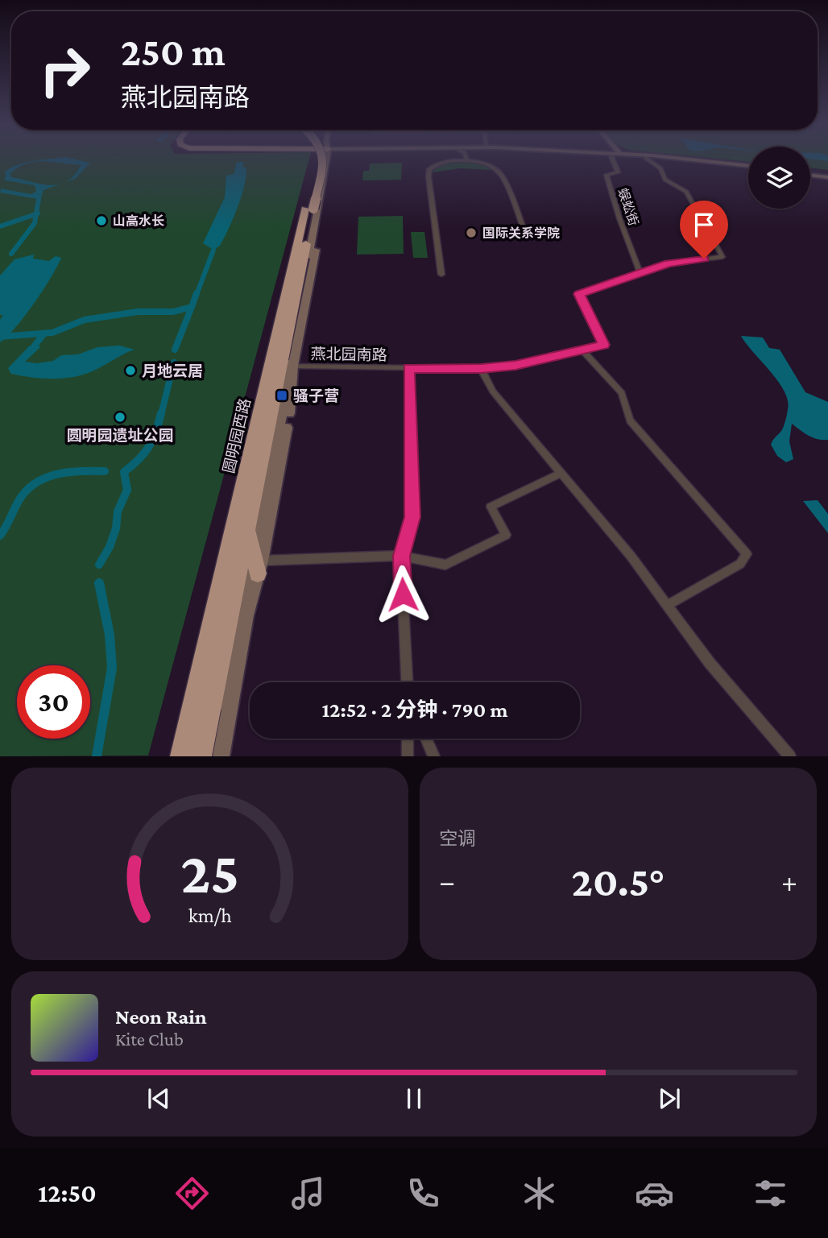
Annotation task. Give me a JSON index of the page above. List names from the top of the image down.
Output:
{
  "streets": {
    "highway": ["圆明园西路"],
    "street": ["蜈蚣街", "燕北园南路"]
  },
  "crossings": [
    ["蜈蚣街", "燕北园南路"]
  ],
  "places": {
    "other": [
      "山高水长",
      "国际关系学院",
      "月地云居",
      "圆明园遗址公园"
    ],
    "transit": ["骚子营"]
  },
  "page": {
    "turn": ["250 m", "燕北园南路"],
    "limit": "30",
    "trip": "12:52 · 2 分钟 · 790 m",
    "tile": "空调",
    "heat": ["−", "20.5°", "+"],
    "song": ["Neon Rain", "Kite Club"],
    "tabs": "12:50",
    "gauge": ["25", "km/h"]
  }
}
